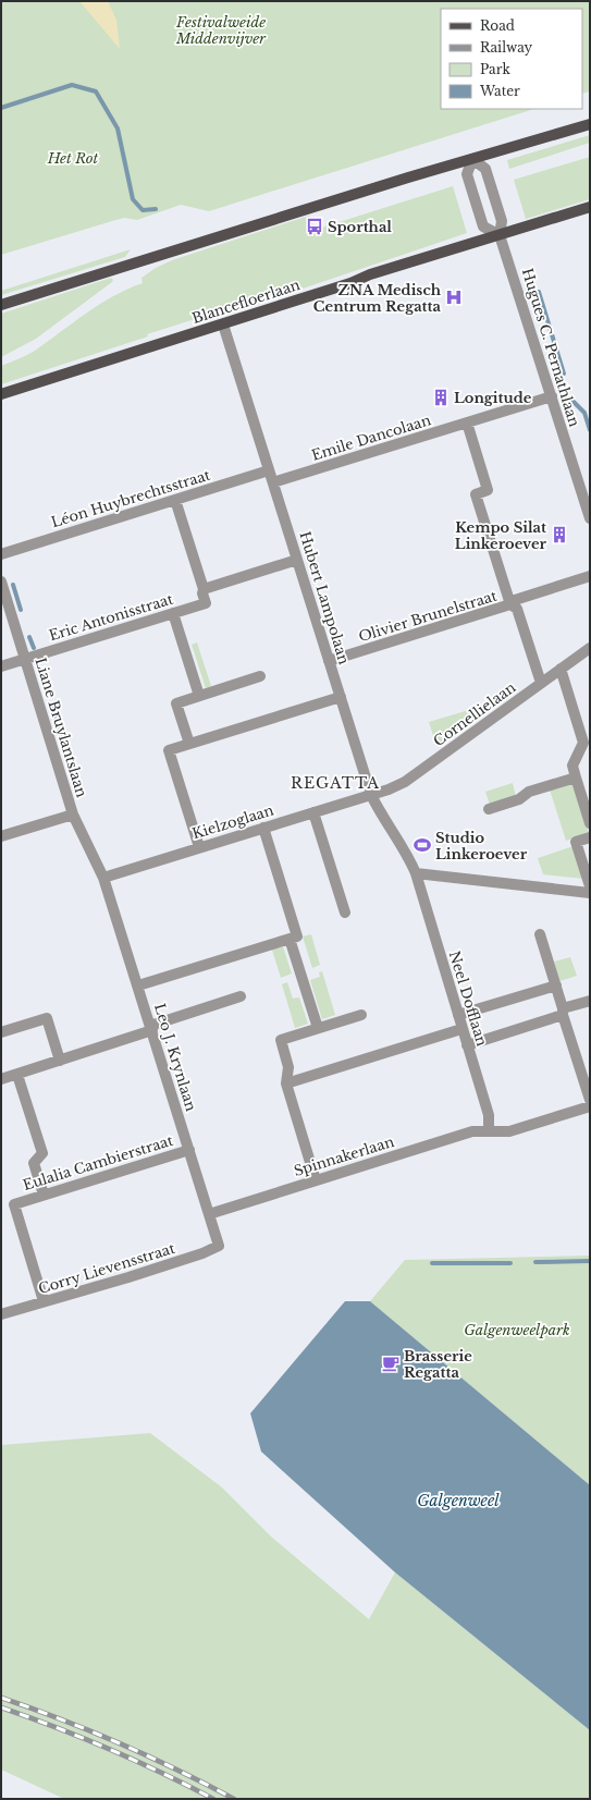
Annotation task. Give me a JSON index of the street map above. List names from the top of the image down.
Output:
{
  "streets": {
    "main road": ["Blancefloerlaan"],
    "street": [
      "Hugues C. Pernathlaan",
      "Emile Dancolaan",
      "Léon Huybrechtsstraat",
      "Hubert Lampolaan",
      "Olivier Brunelstraat",
      "Eric Antonisstraat",
      "Cornellielaan",
      "Liane Bruylantslaan",
      "Kielzoglaan",
      "Neel Dofflaan",
      "Leo J. Krynlaan",
      "Spinnakerlaan",
      "Eulalia Cambierstraat",
      "Corry Lievensstraat"
    ]
  },
  "crossings": [
    ["Blancefloerlaan", "Hugues C. Pernathlaan"],
    ["Blancefloerlaan", "Hubert Lampolaan"],
    ["Hugues C. Pernathlaan", "Emile Dancolaan"],
    ["Emile Dancolaan", "Hubert Lampolaan"],
    ["Léon Huybrechtsstraat", "Hubert Lampolaan"],
    ["Hubert Lampolaan", "Olivier Brunelstraat"],
    ["Hubert Lampolaan", "Cornellielaan"],
    ["Hubert Lampolaan", "Kielzoglaan"],
    ["Hubert Lampolaan", "Neel Dofflaan"],
    ["Eric Antonisstraat", "Liane Bruylantslaan"],
    ["Cornellielaan", "Kielzoglaan"],
    ["Liane Bruylantslaan", "Kielzoglaan"],
    ["Liane Bruylantslaan", "Leo J. Krynlaan"],
    ["Kielzoglaan", "Leo J. Krynlaan"],
    ["Neel Dofflaan", "Spinnakerlaan"],
    ["Leo J. Krynlaan", "Spinnakerlaan"],
    ["Leo J. Krynlaan", "Eulalia Cambierstraat"],
    ["Leo J. Krynlaan", "Corry Lievensstraat"],
    ["Eulalia Cambierstraat", "Corry Lievensstraat"]
  ],
  "districts": ["REGATTA"],
  "water": ["Galgenweel"],
  "parks": ["Festivalweide Middenvijver", "Het Rot", "Galgenweelpark"],
  "places": {
    "bus stop": ["Sporthal"],
    "hospital": ["ZNA Medisch Centrum Regatta"],
    "building": ["Longitude", "Kempo Silat Linkeroever"],
    "sports": ["Studio Linkeroever"],
    "cafe": ["Brasserie Regatta"]
  },
  "legend": [
    "Road",
    "Railway",
    "Park",
    "Water"
  ]
}
